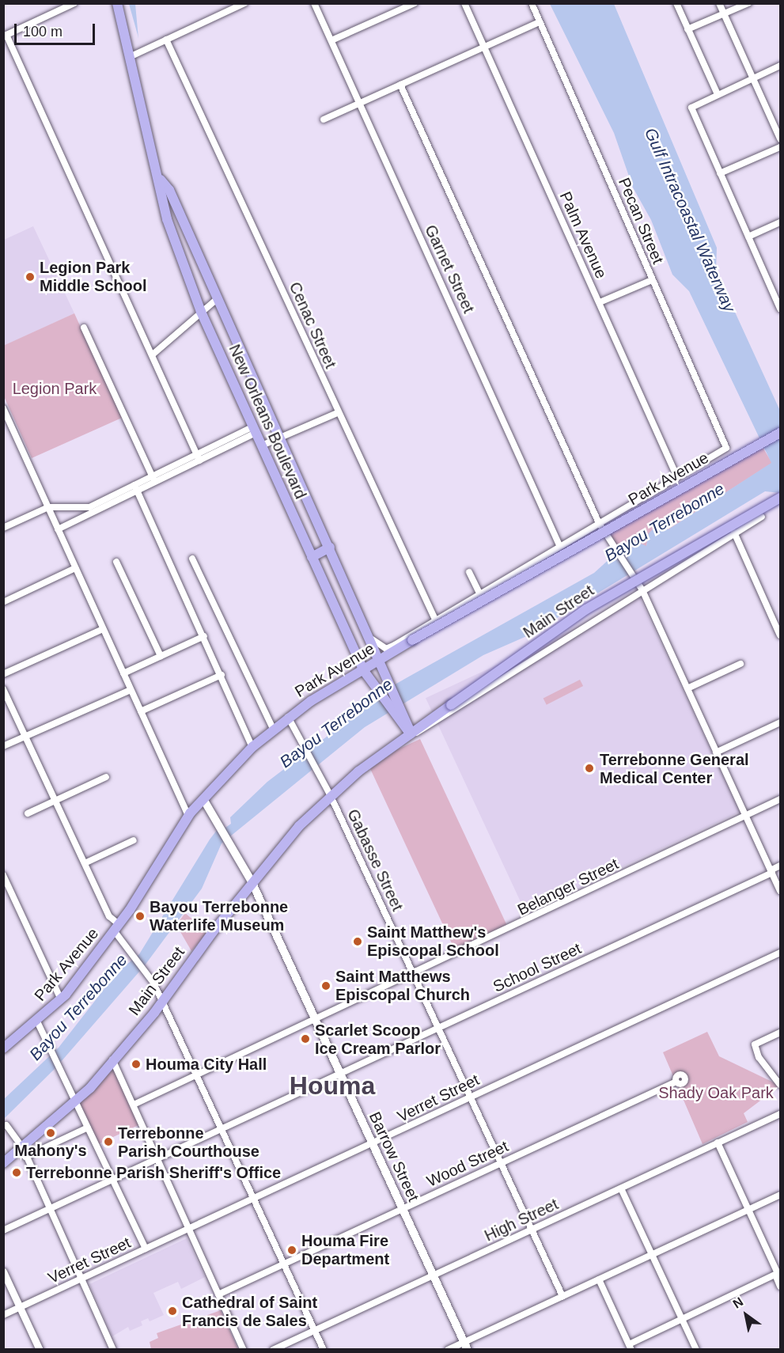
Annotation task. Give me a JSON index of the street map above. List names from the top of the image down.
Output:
{
  "streets": {
    "main road": [
      "New Orleans Boulevard",
      "Park Avenue",
      "Main Street",
      "Barrow Street"
    ],
    "street": [
      "Pecan Street",
      "Palm Avenue",
      "Garnet Street",
      "Cenac Street",
      "Gabasse Street",
      "Belanger Street",
      "School Street",
      "Verret Street",
      "Wood Street",
      "High Street"
    ]
  },
  "crossings": [
    ["Pecan Street", "Palm Avenue"],
    ["New Orleans Boulevard", "Park Avenue"],
    ["New Orleans Boulevard", "Main Street"],
    ["Park Avenue", "Gabasse Street"],
    ["Park Avenue", "Barrow Street"],
    ["Main Street", "Gabasse Street"],
    ["Main Street", "Barrow Street"],
    ["Gabasse Street", "Belanger Street"],
    ["Gabasse Street", "School Street"],
    ["Gabasse Street", "Verret Street"],
    ["Gabasse Street", "Wood Street"],
    ["Gabasse Street", "High Street"],
    ["Belanger Street", "Barrow Street"],
    ["School Street", "Barrow Street"],
    ["Verret Street", "Barrow Street"],
    ["Barrow Street", "Wood Street"],
    ["Barrow Street", "High Street"]
  ],
  "districts": ["Houma"],
  "water": ["Gulf Intracoastal Waterway", "Bayou Terrebonne"],
  "parks": ["Legion Park", "Shady Oak Park"],
  "places": [
    "Legion Park Middle School",
    "Terrebonne General Medical Center",
    "Bayou Terrebonne Waterlife Museum",
    "Saint Matthew's Episcopal School",
    "Saint Matthews Episcopal Church",
    "Scarlet Scoop Ice Cream Parlor",
    "Houma City Hall",
    "Mahony's",
    "Terrebonne Parish Courthouse",
    "Terrebonne Parish Sheriff's Office",
    "Houma Fire Department",
    "Cathedral of Saint Francis de Sales"
  ],
  "scale_bar": "100 m",
  "north": "top left"
}
